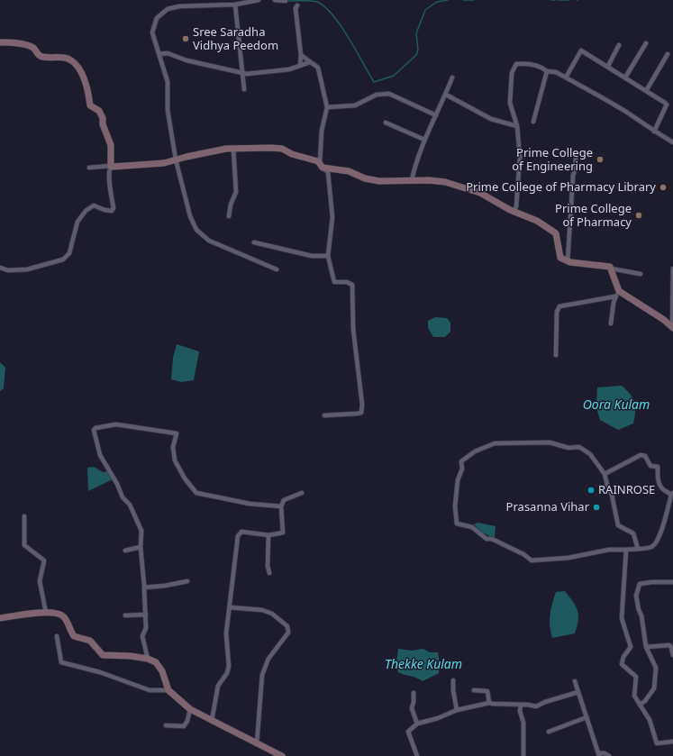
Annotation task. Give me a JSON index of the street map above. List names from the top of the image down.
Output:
{
  "water": ["Oora Kulam", "Thekke Kulam"],
  "places": [
    "Sree Saradha Vidhya Peedom",
    "Prime College of Engineering",
    "Prime College of Pharmacy Library",
    "Prime College of Pharmacy",
    "RAINROSE",
    "Prasanna Vihar"
  ]
}
